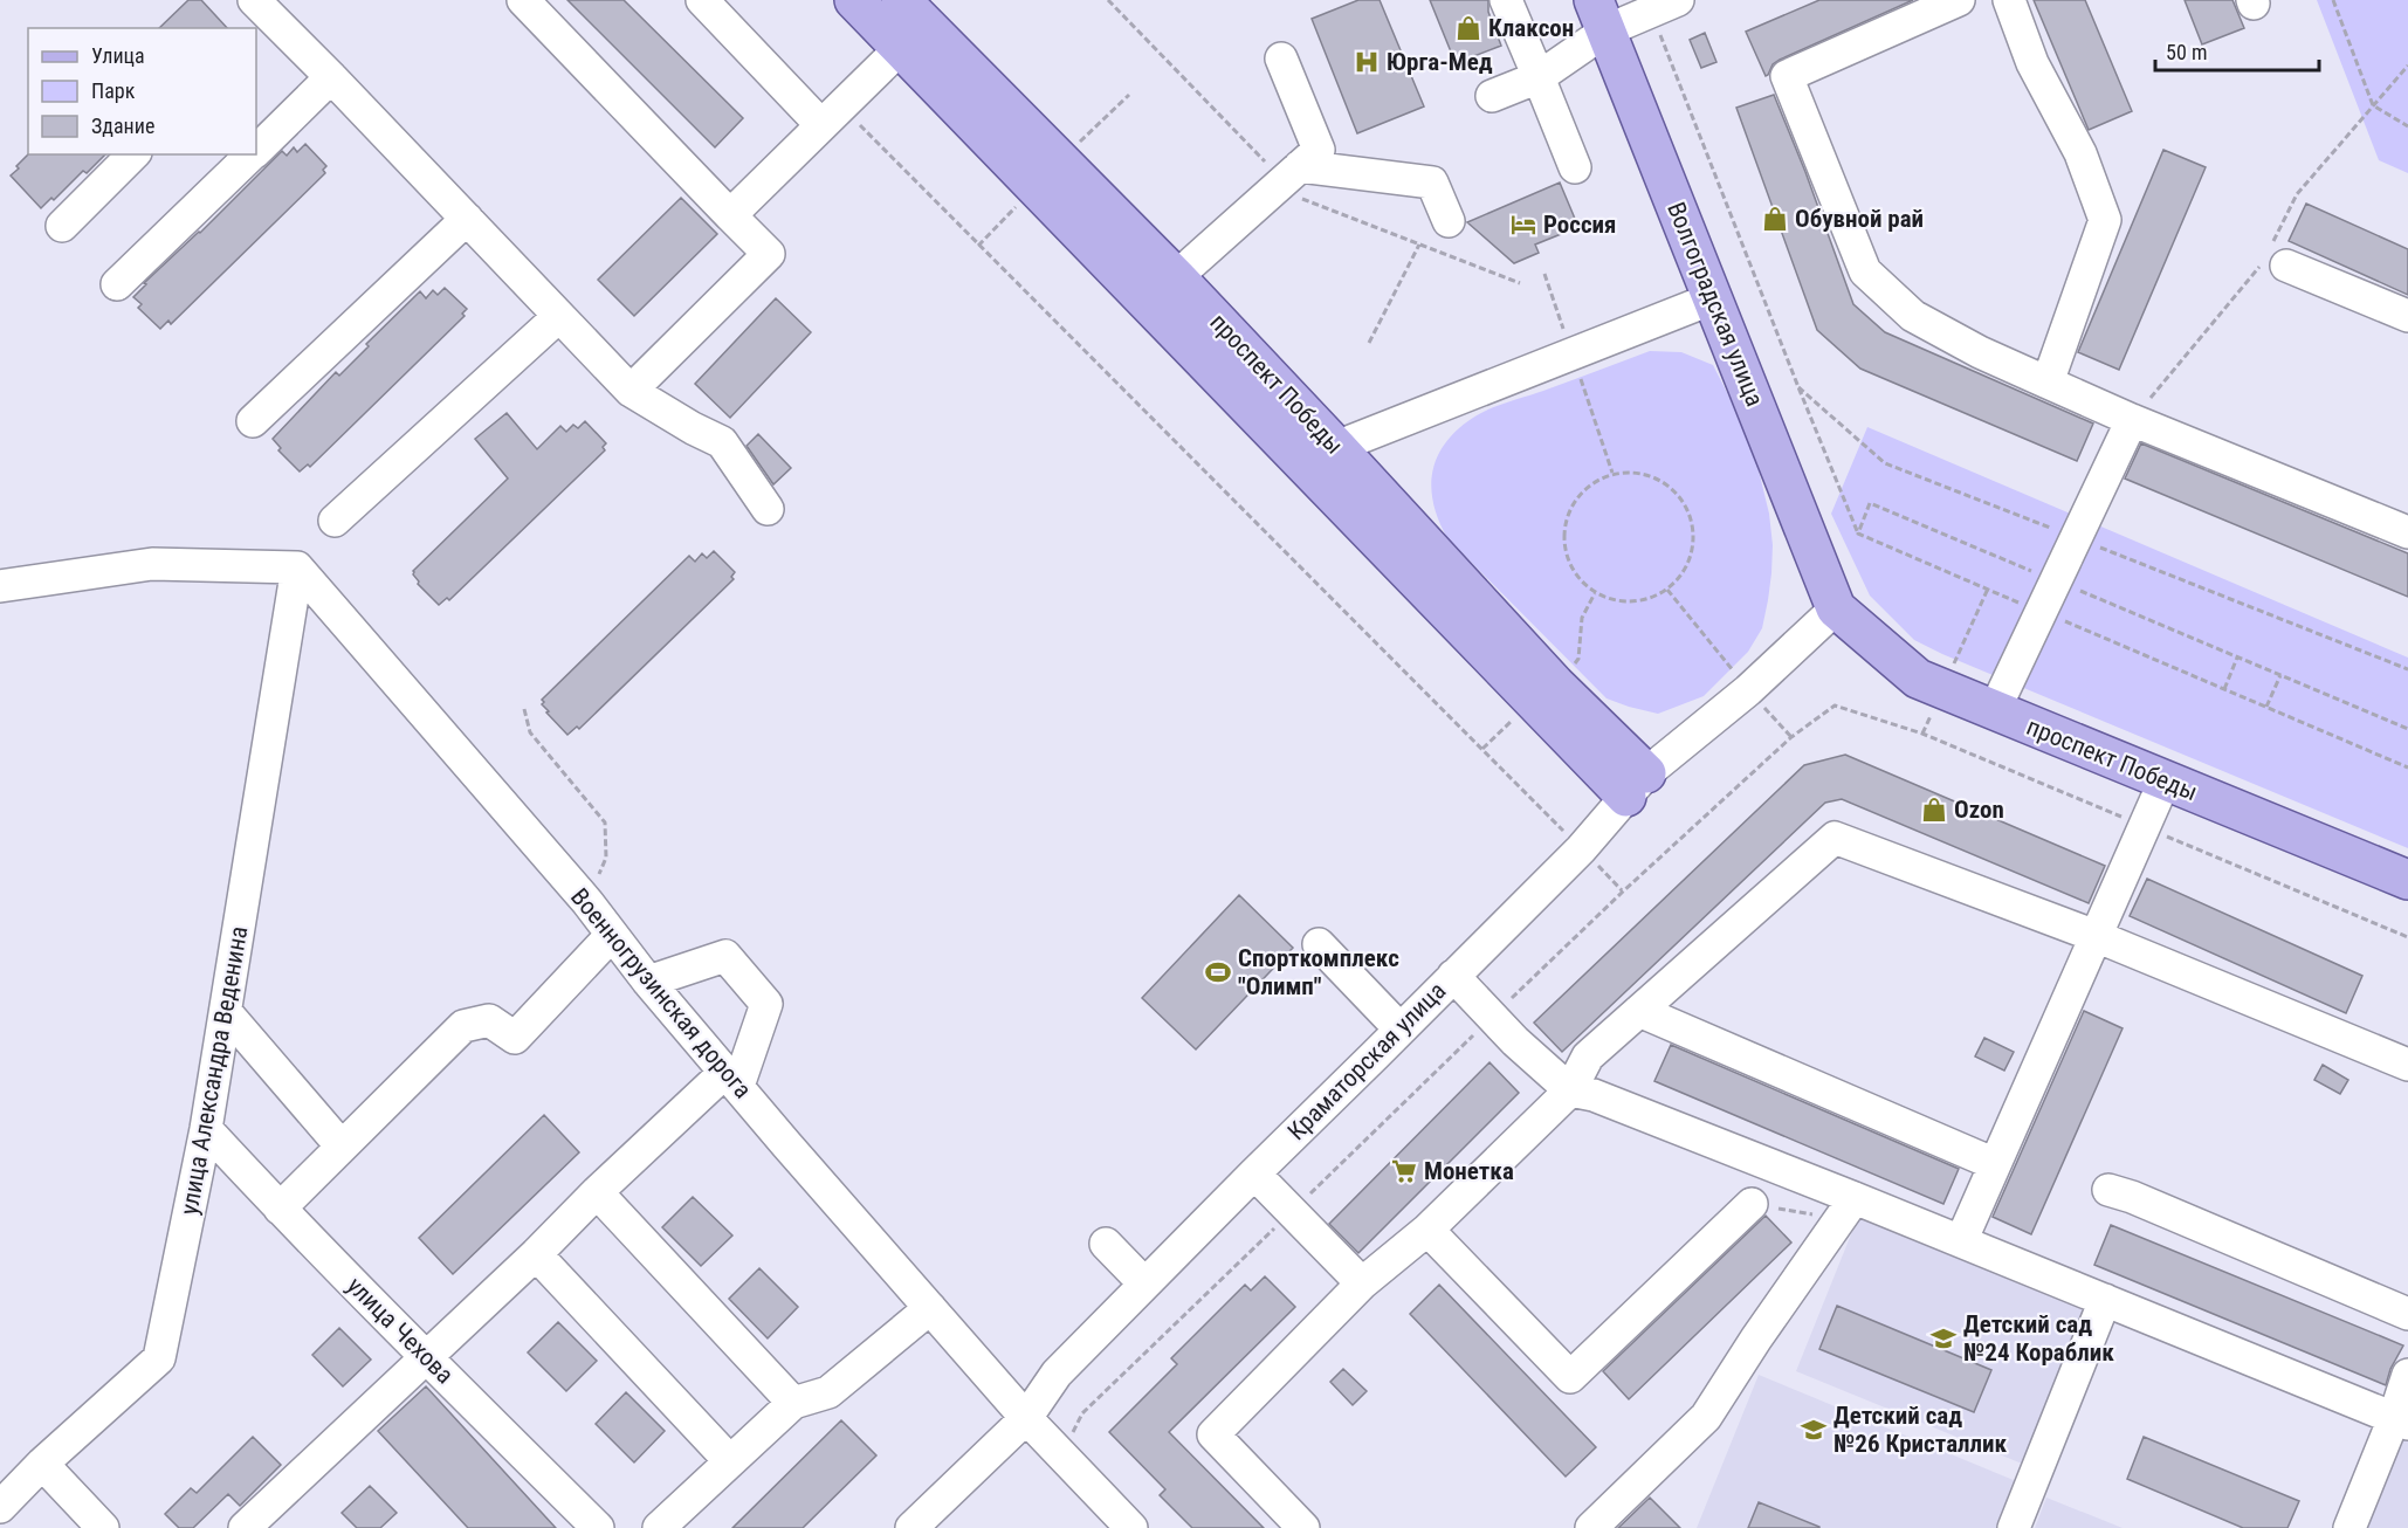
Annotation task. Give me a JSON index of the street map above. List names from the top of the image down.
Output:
{
  "streets": {
    "main road": ["Волгоградская улица", "проспект Победы"],
    "street": [
      "Военногрузинская дорога",
      "Краматорская улица",
      "улица Александра Веденина",
      "улица Чехова"
    ]
  },
  "crossings": [
    ["Волгоградская улица", "проспект Победы"],
    ["Волгоградская улица", "Краматорская улица"],
    ["проспект Победы", "Краматорская улица"],
    ["Военногрузинская дорога", "Краматорская улица"],
    ["Военногрузинская дорога", "улица Александра Веденина"],
    ["улица Александра Веденина", "улица Чехова"]
  ],
  "places": {
    "shop": ["Клаксон", "Обувной рай", "Ozon"],
    "hospital": ["Юрга-Мед"],
    "hotel": ["Россия"],
    "sports": ["Спорткомплекс \"Олимп\""],
    "supermarket": ["Монетка"],
    "school or university": ["Детский сад №24 Кораблик", "Детский сад №26 Кристаллик"]
  },
  "legend": ["Улица", "Парк", "Здание"],
  "scale_bar": "50 m"
}
